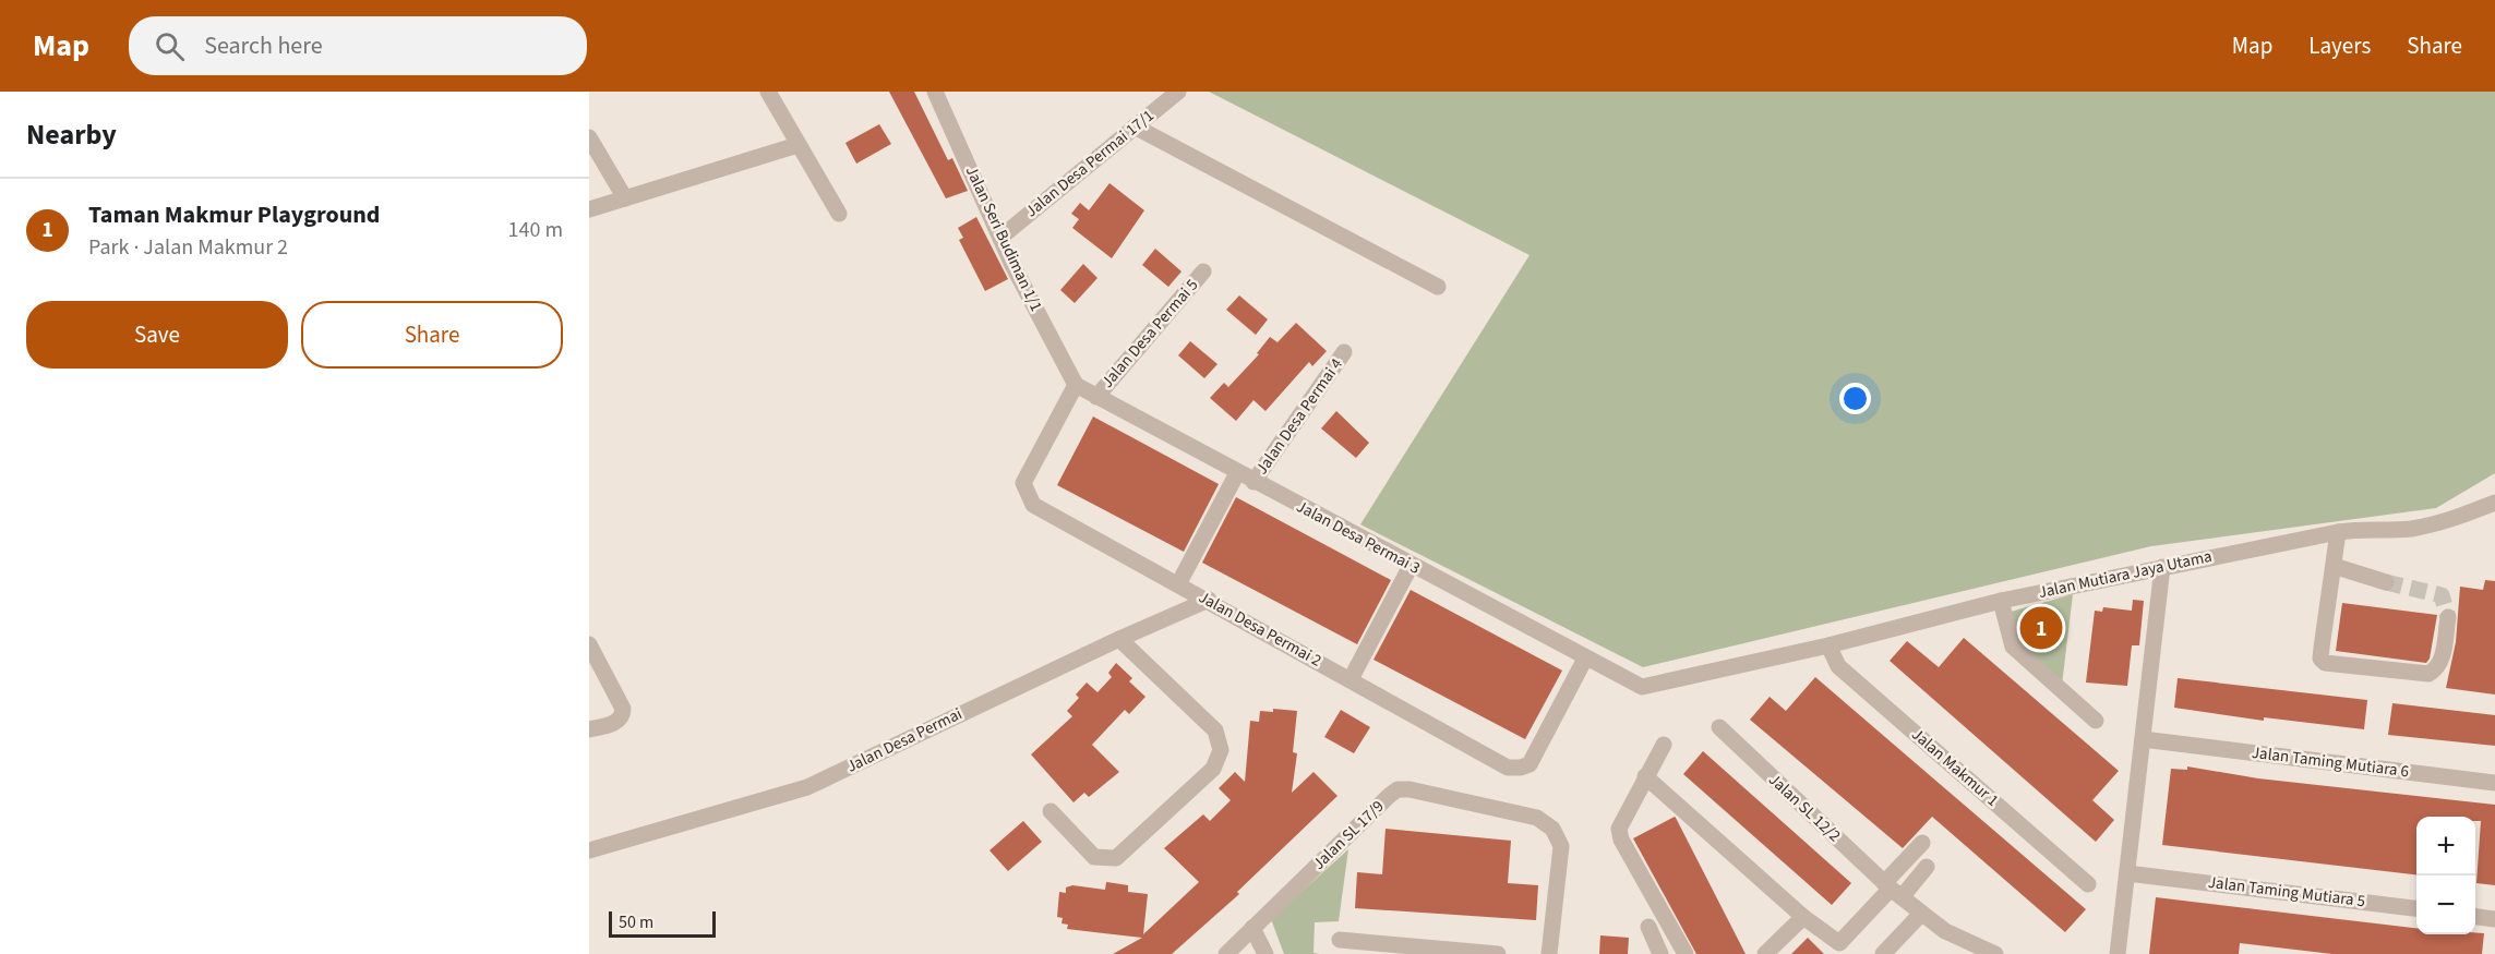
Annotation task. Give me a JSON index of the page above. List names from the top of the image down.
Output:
{
  "streets": {
    "street": [
      "Jalan Desa Permai 17/1",
      "Jalan Seri Budiman 1/1",
      "Jalan Desa Permai 5",
      "Jalan Desa Permai 4",
      "Jalan Desa Permai 3",
      "Jalan Mutiara Jaya Utama",
      "Jalan Desa Permai 2",
      "Jalan Desa Permai",
      "Jalan Taming Mutiara 6",
      "Jalan Makmur 1",
      "Jalan SL 12/2",
      "Jalan SL 17/9",
      "Jalan Taming Mutiara 5"
    ]
  },
  "crossings": [
    ["Jalan Desa Permai 17/1", "Jalan Seri Budiman 1/1"],
    ["Jalan Seri Budiman 1/1", "Jalan Desa Permai 3"],
    ["Jalan Seri Budiman 1/1", "Jalan Desa Permai 2"],
    ["Jalan Desa Permai 5", "Jalan Desa Permai 3"],
    ["Jalan Desa Permai 4", "Jalan Desa Permai 3"],
    ["Jalan Desa Permai 3", "Jalan Mutiara Jaya Utama"],
    ["Jalan Desa Permai 3", "Jalan Desa Permai 2"],
    ["Jalan Mutiara Jaya Utama", "Jalan Makmur 1"],
    ["Jalan Desa Permai 2", "Jalan Desa Permai"]
  ],
  "scale_bar": "50 m",
  "page": {
    "header": "Map",
    "search": "Search here",
    "nav": ["Map", "Layers", "Share"],
    "heading": "Nearby",
    "list": [
      {
        "mark": "1",
        "name": "Taman Makmur Playground",
        "note": "Park · Jalan Makmur 2",
        "value": "140 m"
      }
    ],
    "buttons": ["Save", "Share"],
    "pins": "1",
    "map_buttons": ["+", "−"],
    "scale": "50 m"
  }
}
